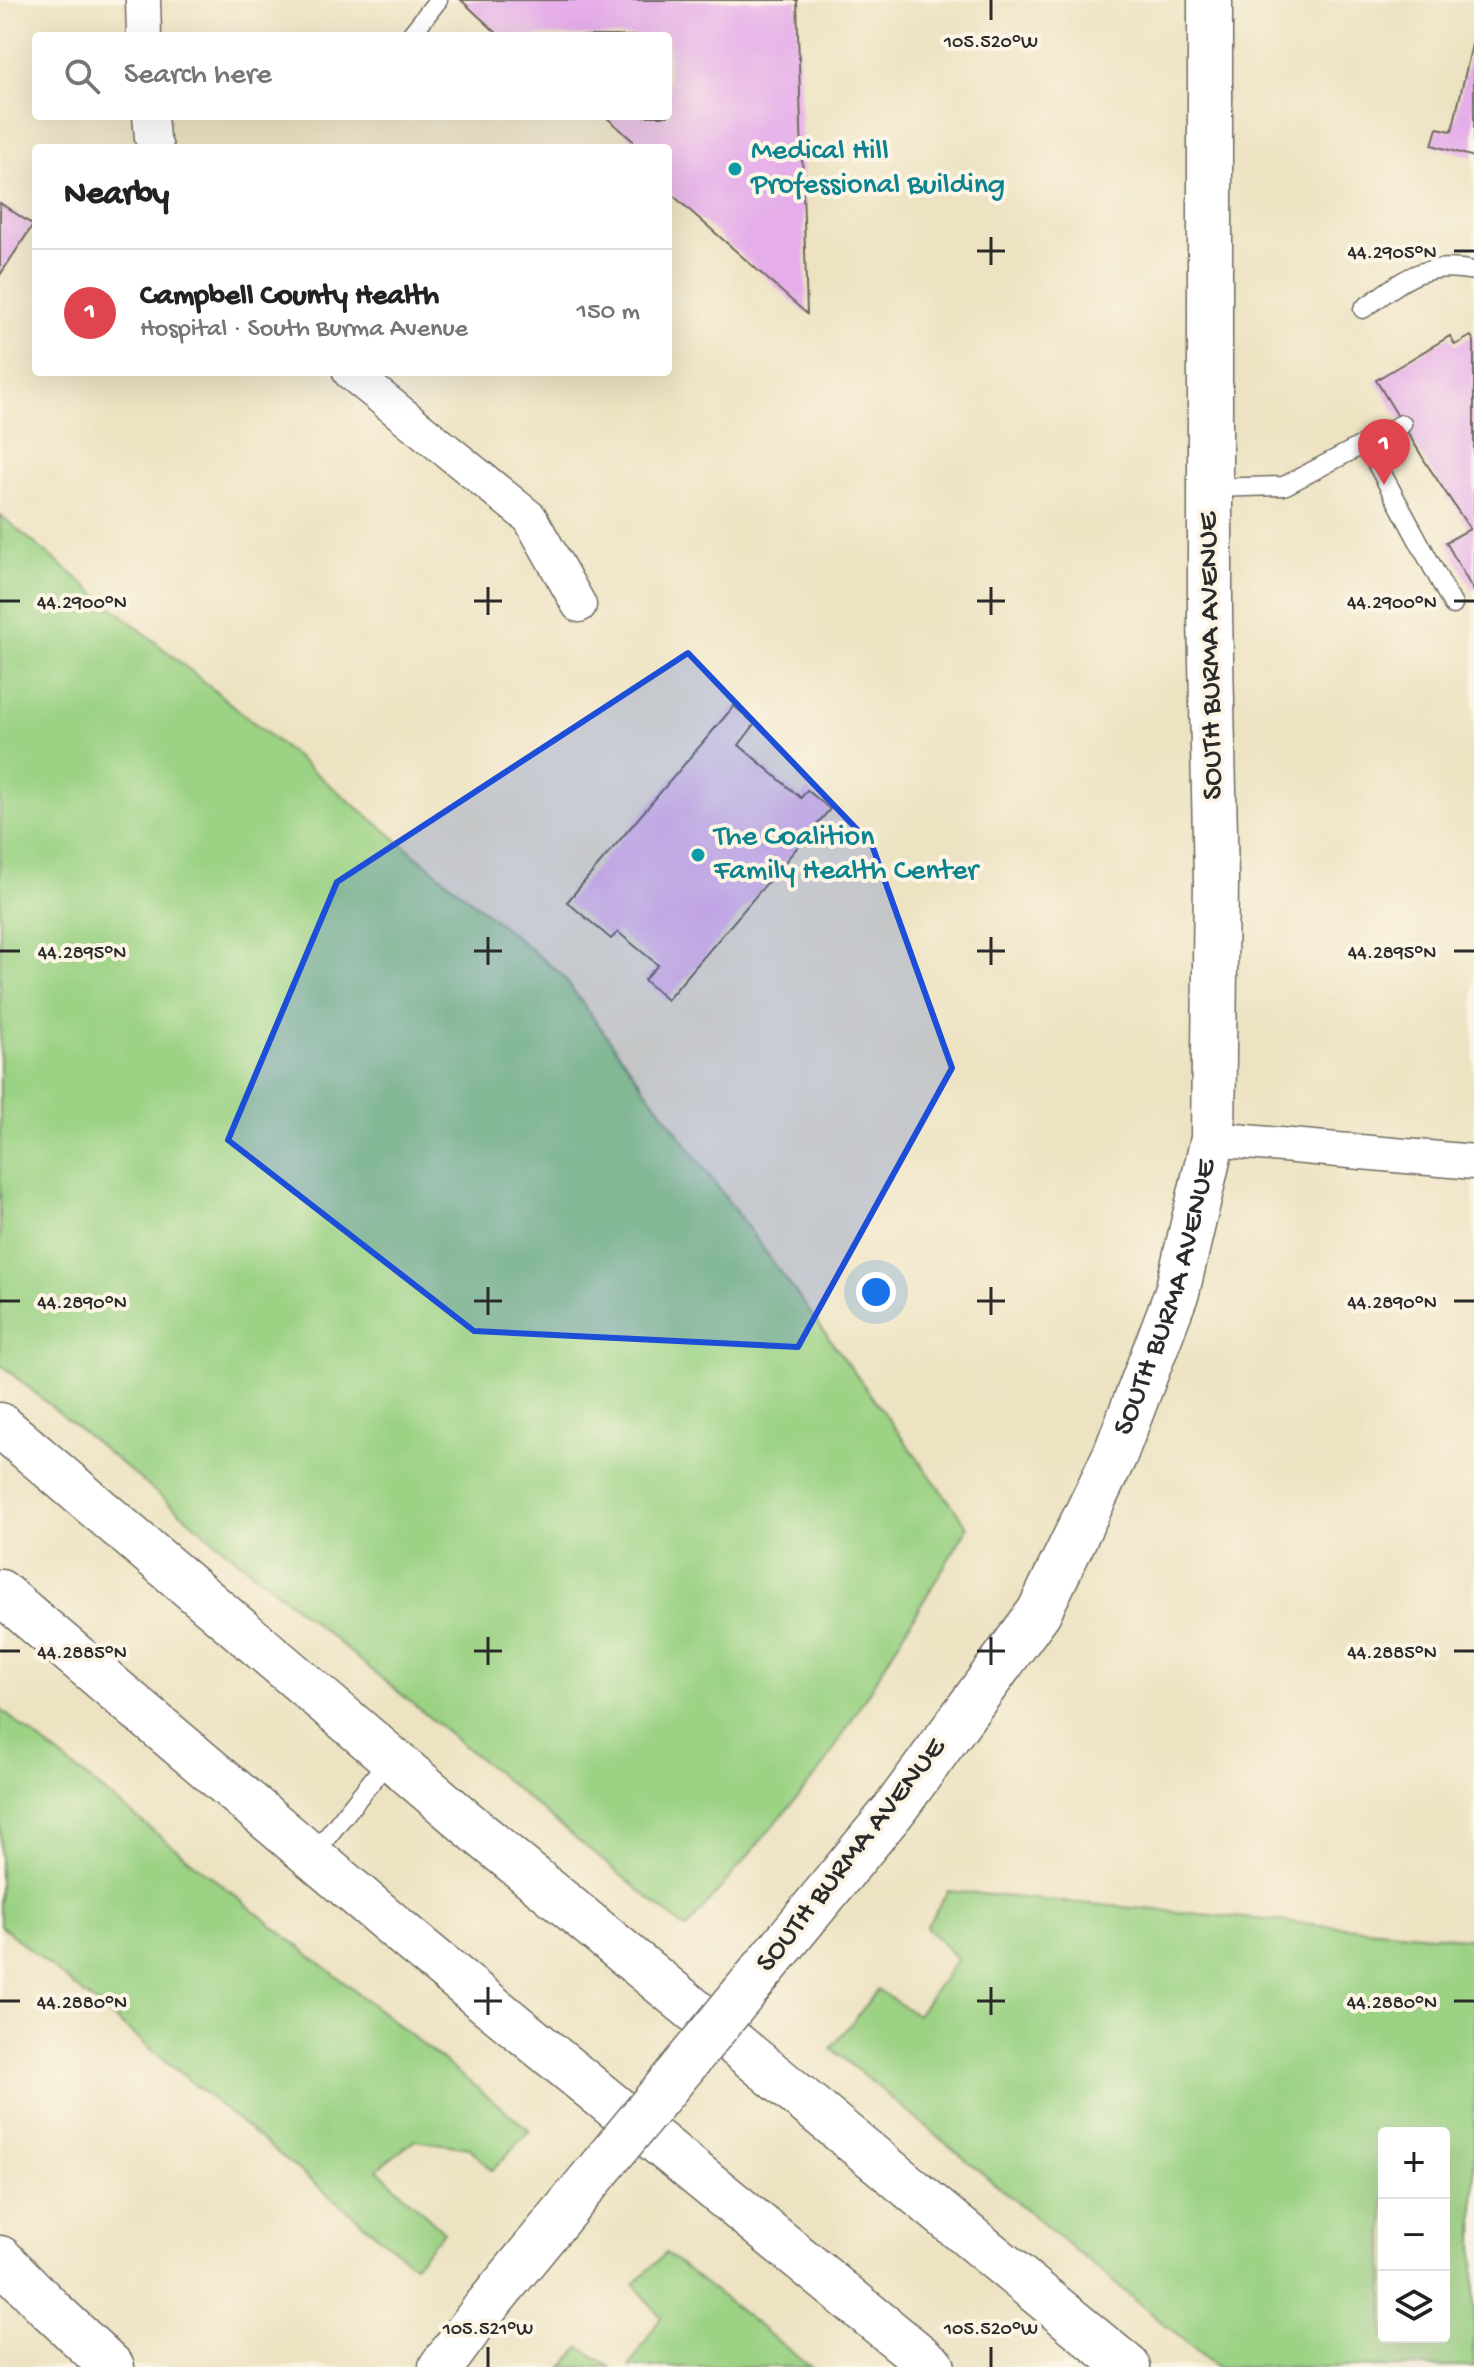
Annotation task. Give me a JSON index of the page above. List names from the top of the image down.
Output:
{
  "streets": {
    "main road": ["SOUTH BURMA AVENUE"]
  },
  "places": ["Medical Hill Professional Building", "The Coalition Family Health Center"],
  "page": {
    "search": "Search here",
    "heading": "Nearby",
    "list": [
      {
        "mark": "1",
        "name": "Campbell County Health",
        "note": "Hospital · South Burma Avenue",
        "value": "150 m"
      }
    ],
    "pins": "1",
    "map_buttons": ["+", "−"]
  },
  "coordinates": [
    "105.520°W",
    "44.2905°N",
    "44.2900°N",
    "44.2895°N",
    "44.2890°N",
    "44.2885°N",
    "44.2880°N",
    "105.521°W"
  ]
}
